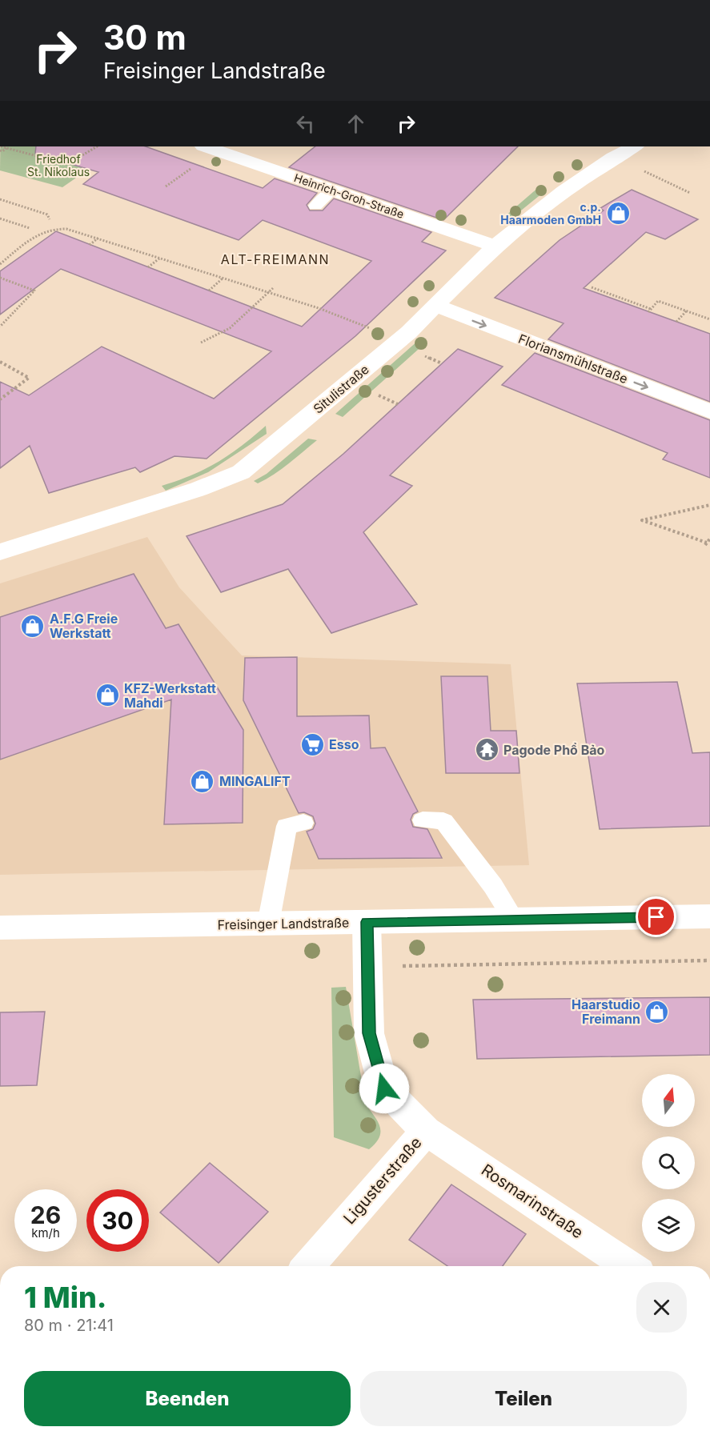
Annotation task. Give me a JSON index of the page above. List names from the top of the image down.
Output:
{
  "streets": {
    "street": [
      "Heinrich-Groh-Straße",
      "Floriansmühlstraße",
      "Situlistraße",
      "Freisinger Landstraße",
      "Ligusterstraße",
      "Rosmarinstraße"
    ]
  },
  "crossings": [
    ["Heinrich-Groh-Straße", "Situlistraße"],
    ["Floriansmühlstraße", "Situlistraße"],
    ["Freisinger Landstraße", "Ligusterstraße"],
    ["Ligusterstraße", "Rosmarinstraße"]
  ],
  "one_way": ["Floriansmühlstraße"],
  "districts": ["ALT-FREIMANN"],
  "parks": ["Friedhof St. Nikolaus"],
  "places": {
    "shop": [
      "c.p. Haarmoden GmbH",
      "A.F.G Freie Werkstatt",
      "KFZ-Werkstatt Mahdi",
      "MINGALIFT",
      "Haarstudio Freimann"
    ],
    "supermarket": ["Esso"],
    "temple": ["Pagode Phổ Bảo"]
  },
  "north": "top",
  "page": {
    "turn": ["30 m", "Freisinger Landstraße"],
    "speed": "26 km/h",
    "limit": "30",
    "heading": ["1 Min.", "80 m · 21:41"],
    "buttons": ["Beenden", "Teilen"]
  }
}
